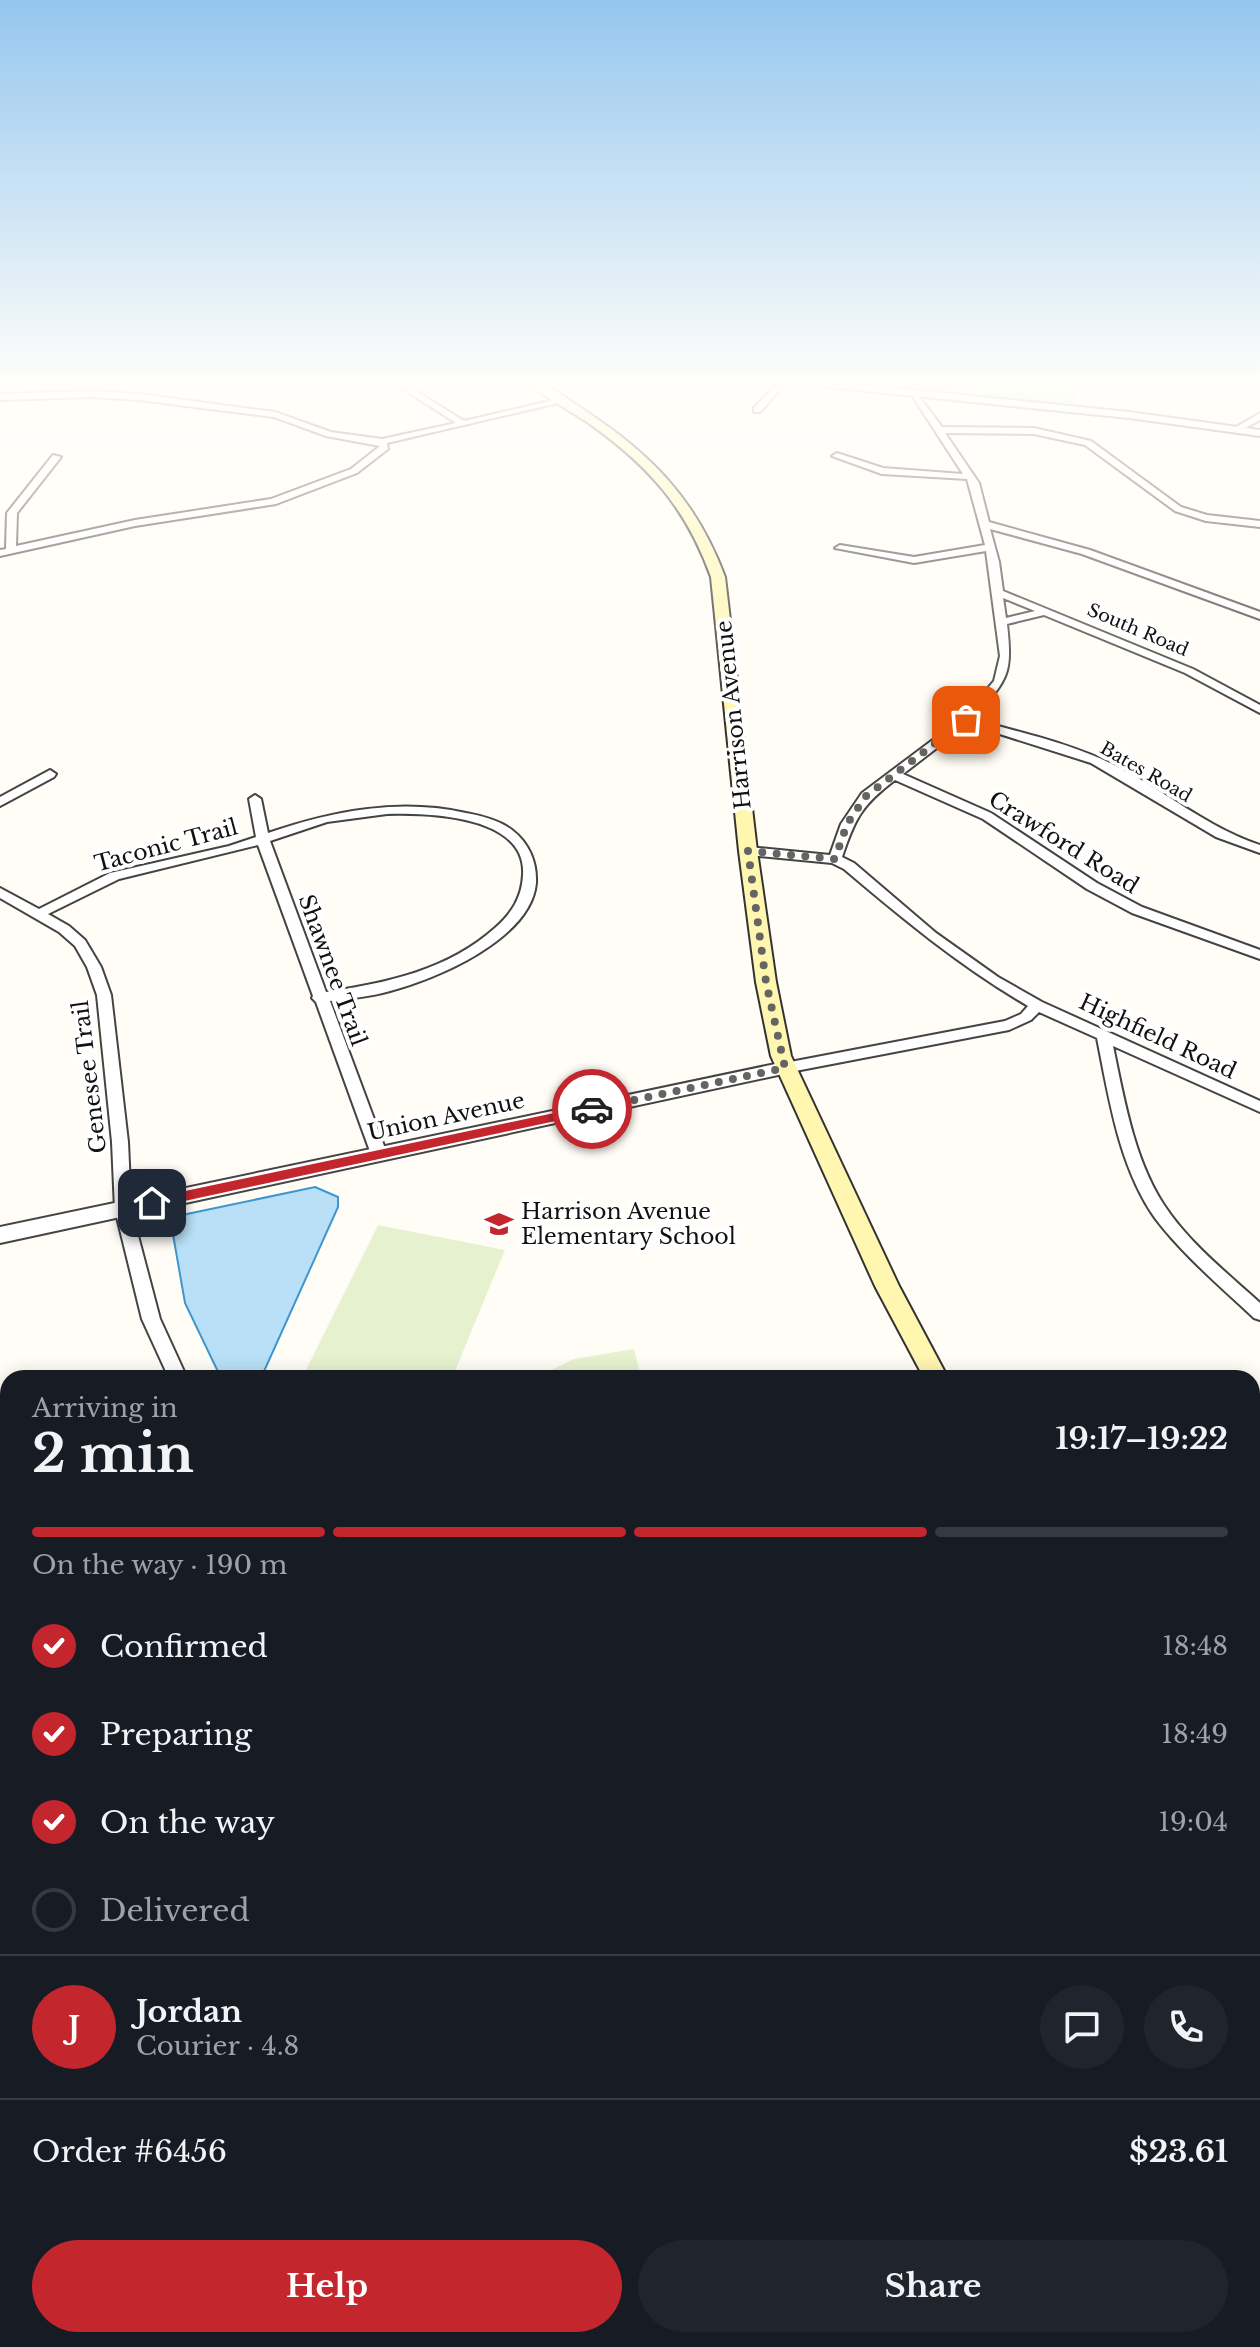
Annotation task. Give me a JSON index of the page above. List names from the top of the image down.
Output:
{
  "streets": {
    "main road": ["Harrison Avenue"],
    "street": [
      "South Road",
      "Bates Road",
      "Crawford Road",
      "Taconic Trail",
      "Shawnee Trail",
      "Highfield Road",
      "Genesee Trail",
      "Union Avenue"
    ]
  },
  "crossings": [
    ["Harrison Avenue", "Union Avenue"],
    ["Taconic Trail", "Shawnee Trail"],
    ["Taconic Trail", "Genesee Trail"],
    ["Shawnee Trail", "Union Avenue"],
    ["Highfield Road", "Union Avenue"],
    ["Genesee Trail", "Union Avenue"]
  ],
  "places": {
    "school or university": ["Harrison Avenue Elementary School"]
  },
  "page": {
    "heading": ["2 min", "Arriving in", "19:17–19:22"],
    "panel": [
      "Jordan",
      "Courier · 4.8",
      "Order #6456",
      "$23.61"
    ],
    "bar": "On the way · 190 m",
    "list": [
      ["Confirmed", "18:48"],
      ["Preparing", "18:49"],
      ["On the way", "19:04"],
      "Delivered"
    ],
    "round": "J",
    "buttons": ["Help", "Share"]
  }
}
